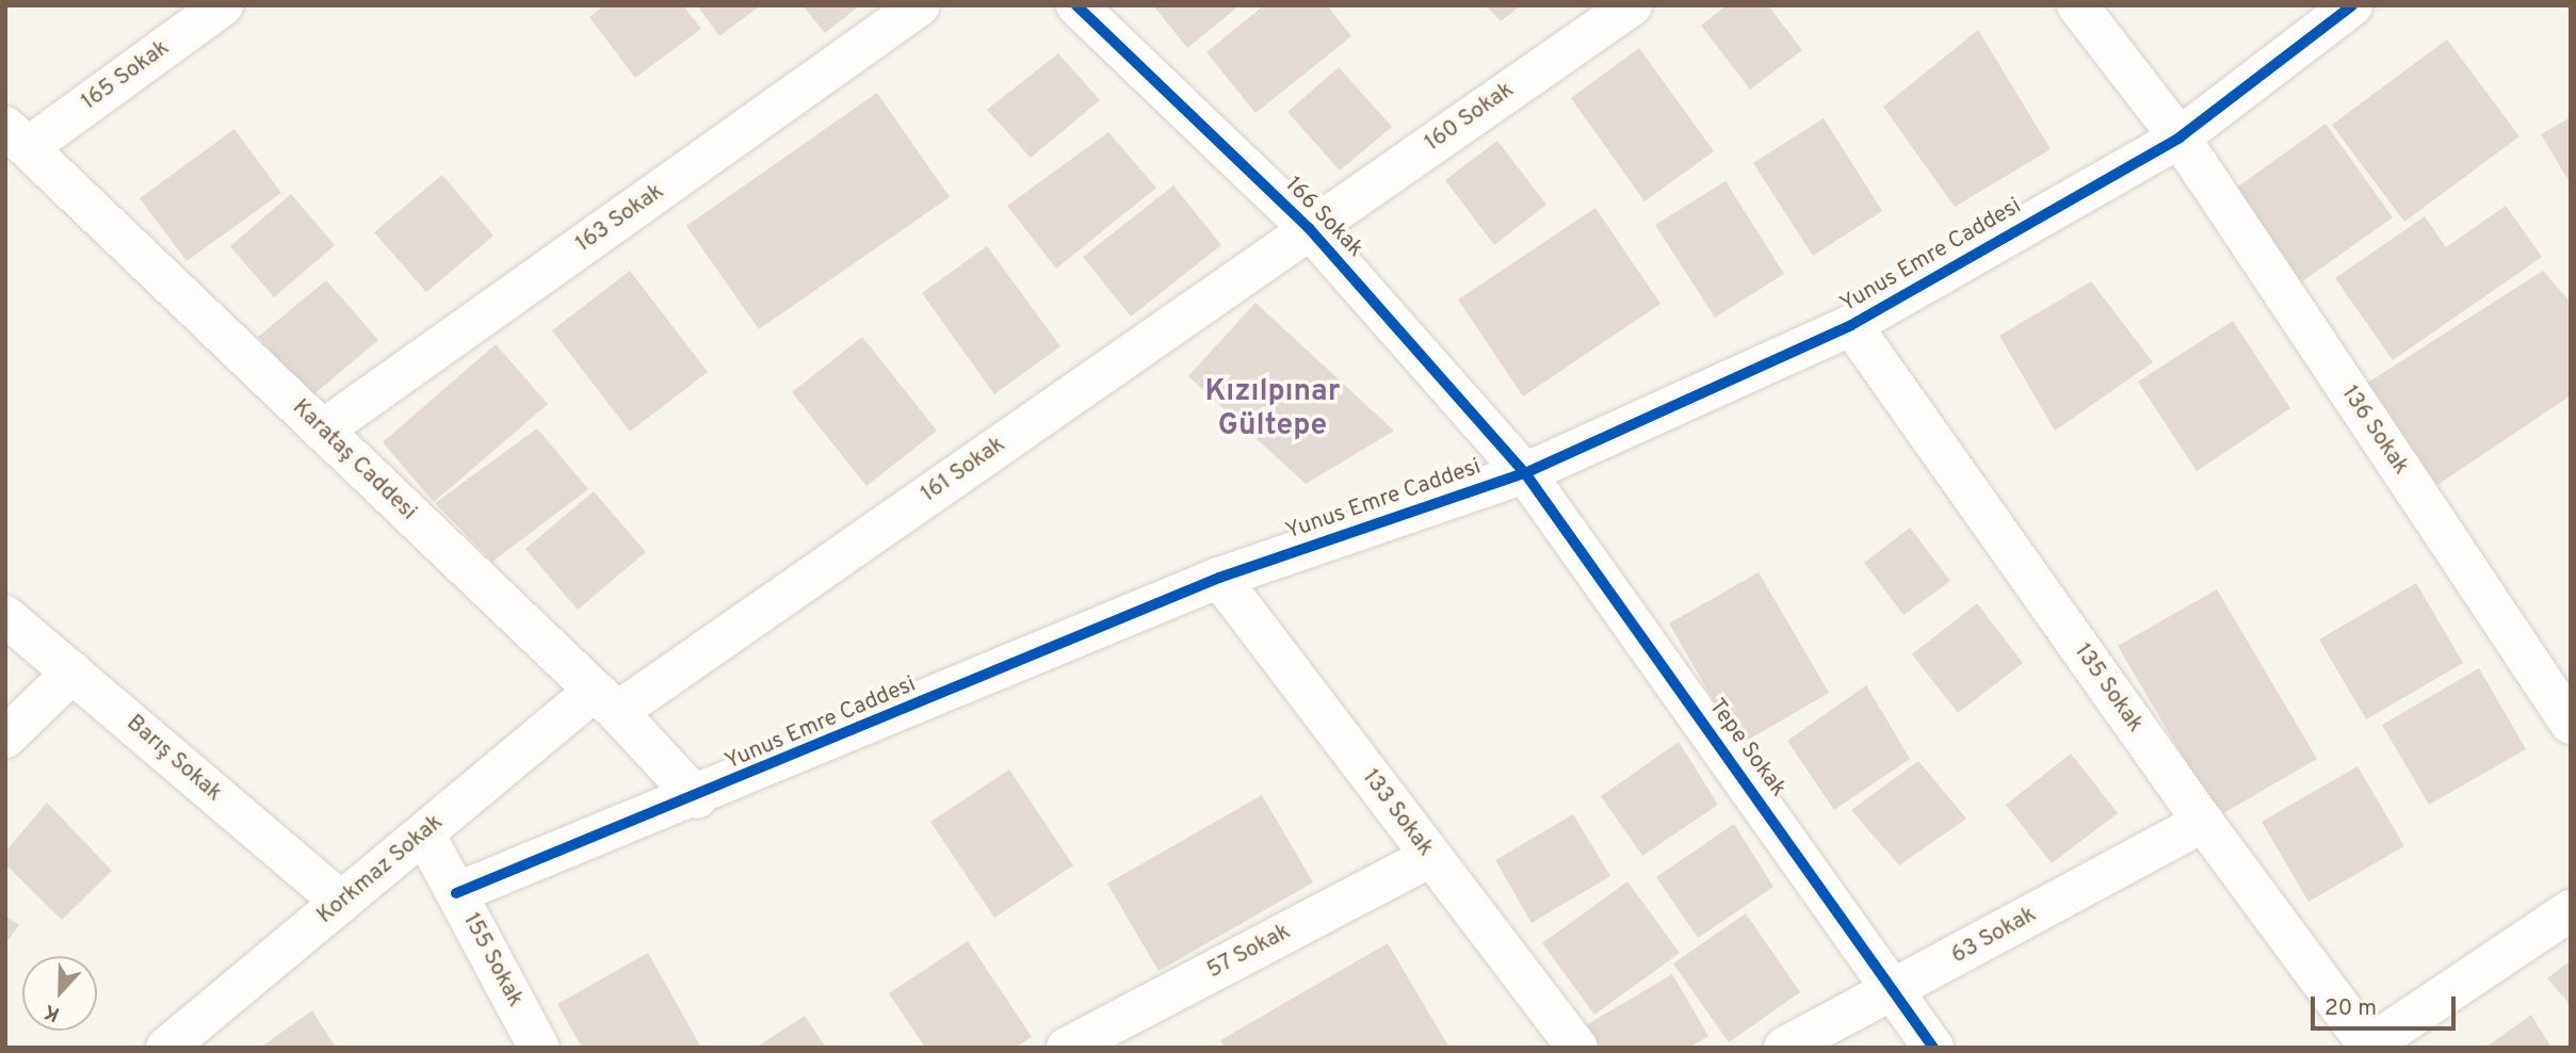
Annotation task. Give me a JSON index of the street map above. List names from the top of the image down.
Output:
{
  "streets": {
    "street": [
      "165 Sokak",
      "160 Sokak",
      "166 Sokak",
      "163 Sokak",
      "Yunus Emre Caddesi",
      "136 Sokak",
      "Karataş Caddesi",
      "161 Sokak",
      "135 Sokak",
      "Tepe Sokak",
      "Barış Sokak",
      "133 Sokak",
      "Korkmaz Sokak",
      "63 Sokak",
      "57 Sokak",
      "155 Sokak"
    ]
  },
  "crossings": [
    ["165 Sokak", "Karataş Caddesi"],
    ["160 Sokak", "166 Sokak"],
    ["160 Sokak", "161 Sokak"],
    ["166 Sokak", "Yunus Emre Caddesi"],
    ["166 Sokak", "161 Sokak"],
    ["166 Sokak", "Tepe Sokak"],
    ["163 Sokak", "Karataş Caddesi"],
    ["Yunus Emre Caddesi", "136 Sokak"],
    ["Yunus Emre Caddesi", "Karataş Caddesi"],
    ["Yunus Emre Caddesi", "135 Sokak"],
    ["Yunus Emre Caddesi", "Tepe Sokak"],
    ["Yunus Emre Caddesi", "133 Sokak"],
    ["Yunus Emre Caddesi", "155 Sokak"],
    ["Karataş Caddesi", "161 Sokak"],
    ["Karataş Caddesi", "Korkmaz Sokak"],
    ["161 Sokak", "Korkmaz Sokak"],
    ["135 Sokak", "63 Sokak"],
    ["Tepe Sokak", "63 Sokak"],
    ["Barış Sokak", "Korkmaz Sokak"],
    ["133 Sokak", "57 Sokak"],
    ["Korkmaz Sokak", "155 Sokak"]
  ],
  "districts": ["Kızılpınar Gültepe"],
  "scale_bar": "20 m",
  "north": "bottom"
}
